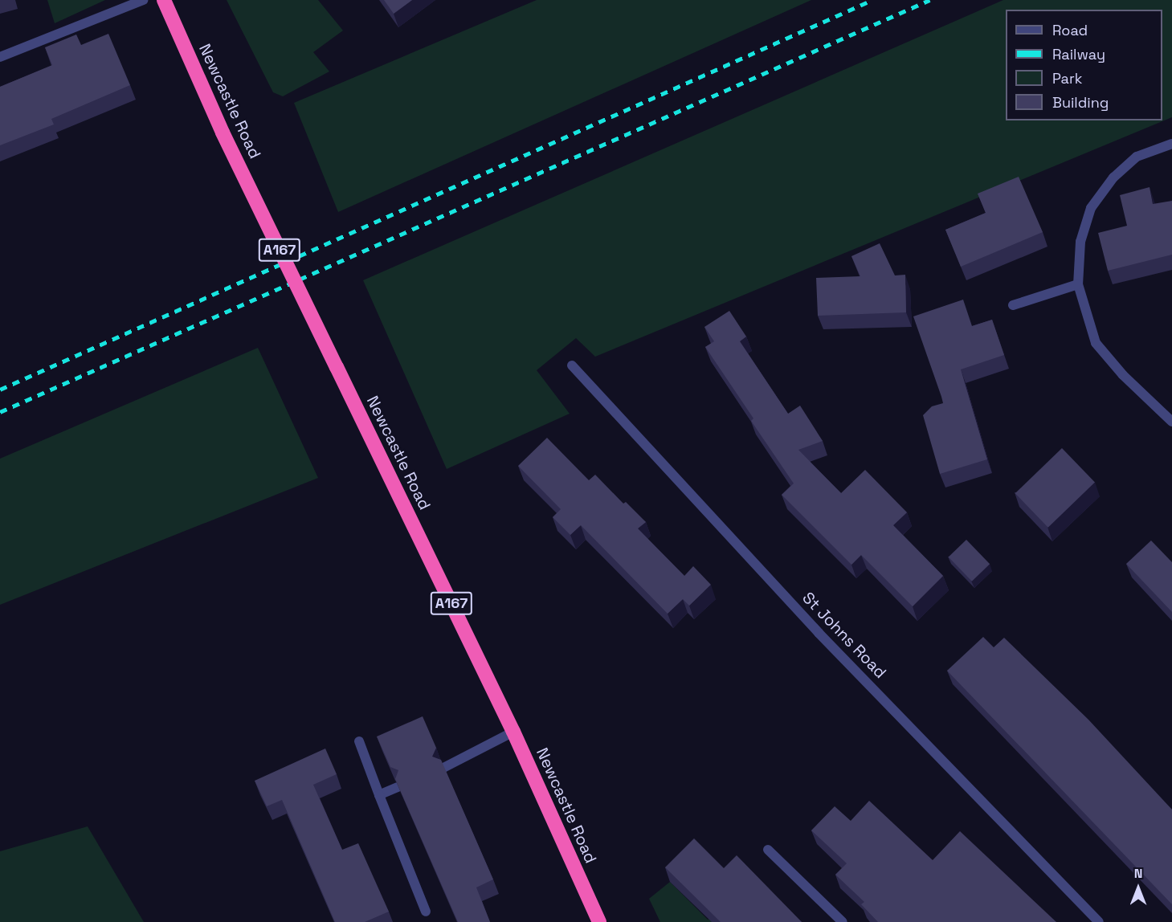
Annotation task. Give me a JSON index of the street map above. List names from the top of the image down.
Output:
{
  "streets": {
    "highway": ["Newcastle Road", "A167"],
    "street": ["St Johns Road"]
  },
  "legend": [
    "Road",
    "Railway",
    "Park",
    "Building"
  ],
  "north": "top"
}
